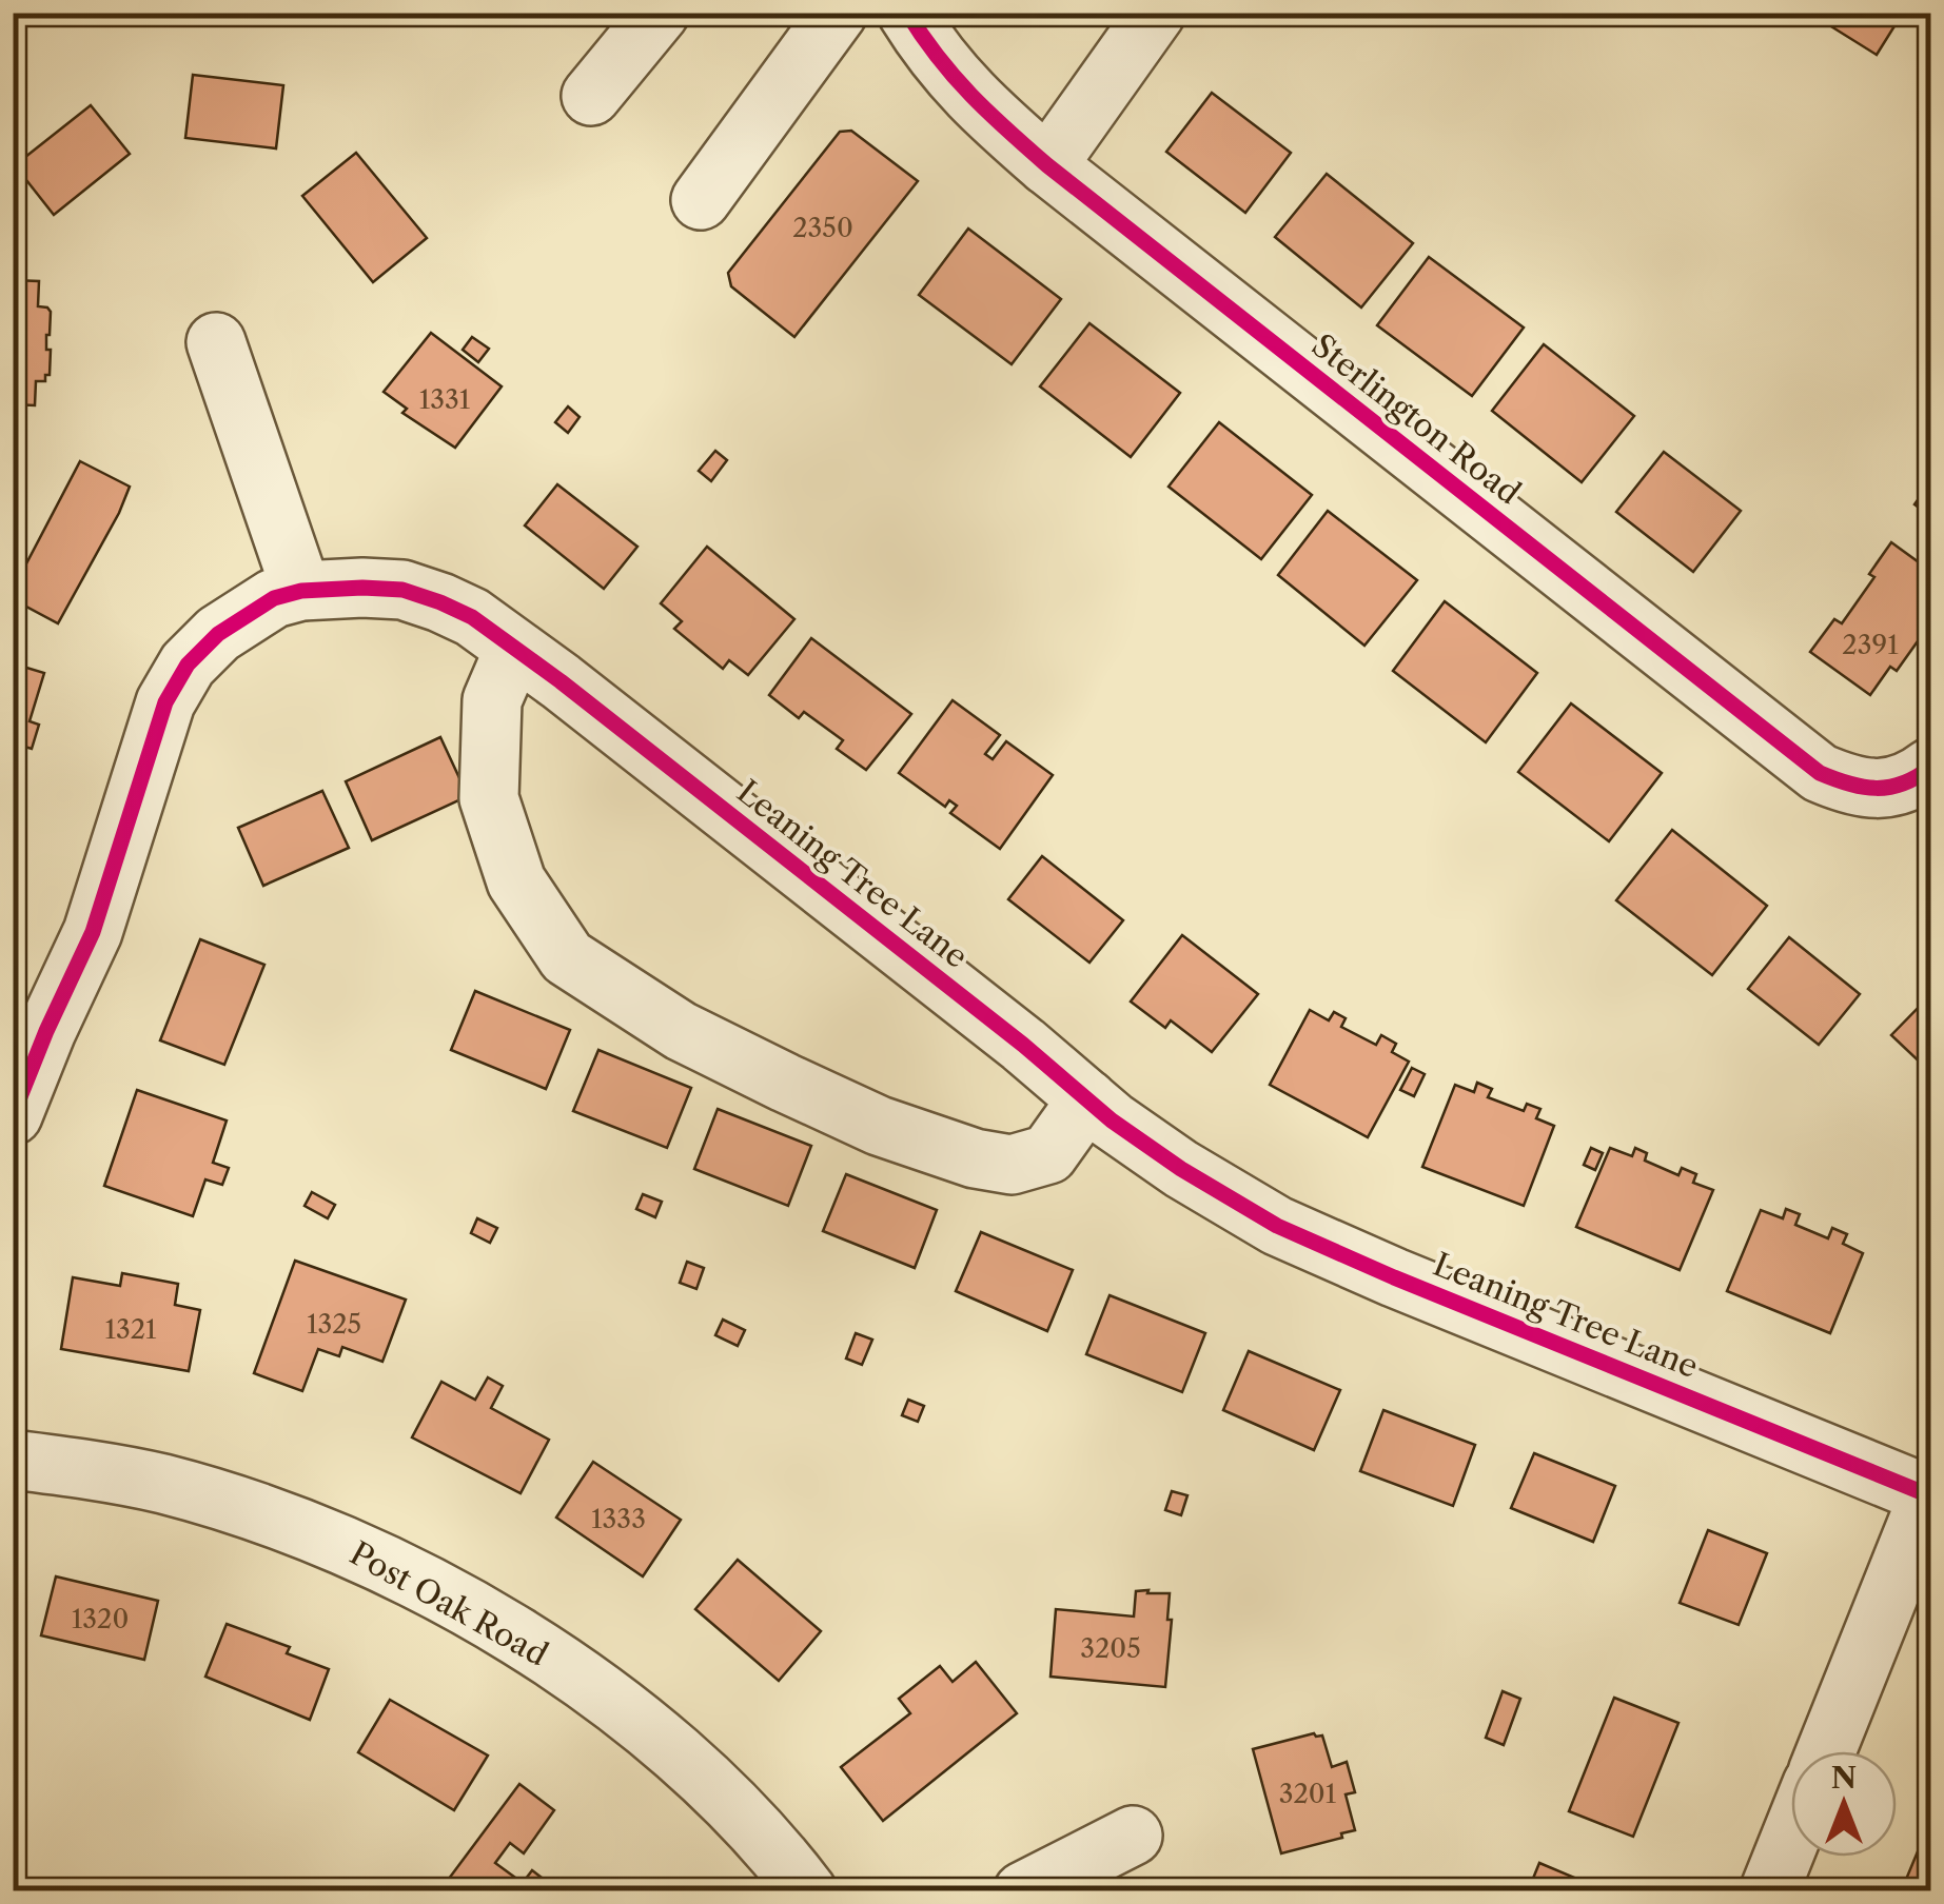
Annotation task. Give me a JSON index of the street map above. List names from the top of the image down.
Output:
{
  "streets": {
    "street": ["Sterlington Road", "Leaning Tree Lane", "Post Oak Road"]
  },
  "house_numbers": [
    "2350",
    "1331",
    "2391",
    "1325",
    "1321",
    "1333",
    "1320",
    "3205",
    "3201"
  ],
  "north": "top"
}
